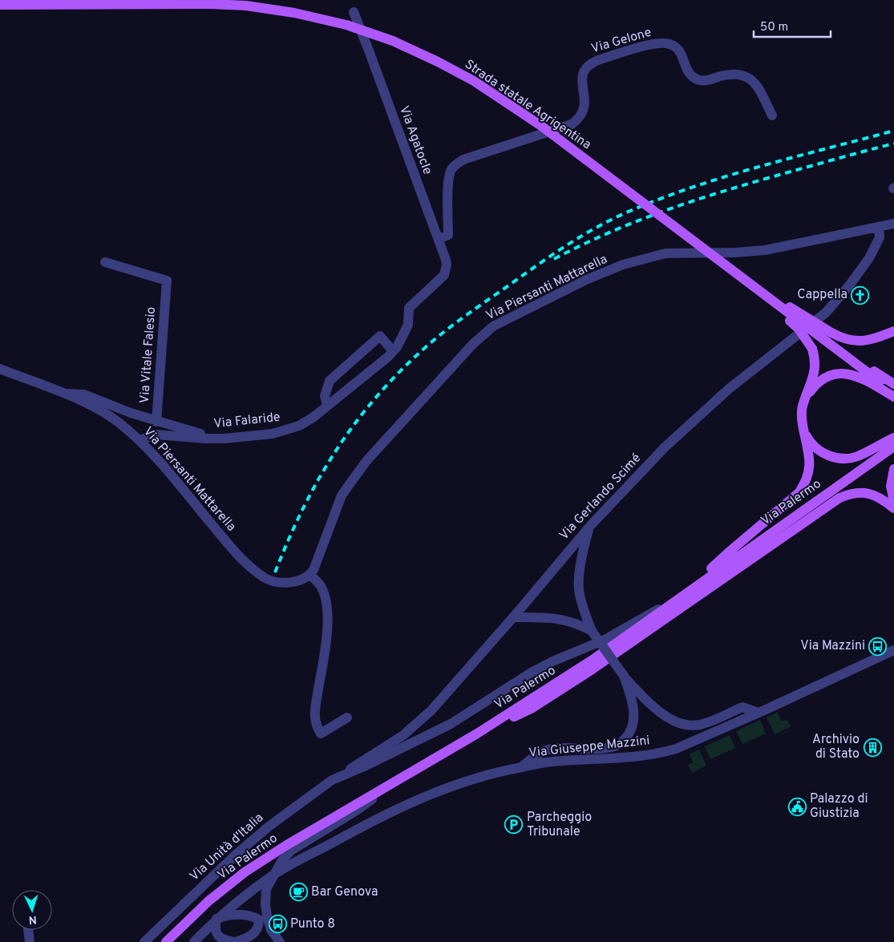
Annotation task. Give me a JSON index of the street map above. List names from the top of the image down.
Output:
{
  "streets": {
    "main road": ["Strada statale Agrigentina", "Via Palermo"],
    "street": [
      "Via Gelone",
      "Via Agatocle",
      "Via Piersanti Mattarella",
      "Via Vitale Falesio",
      "Via Falaride",
      "Via Gerlando Scimé",
      "Via Giuseppe Mazzini",
      "Via Unità d'Italia"
    ]
  },
  "crossings": [
    ["Via Gelone", "Via Agatocle"],
    ["Via Gelone", "Via Falaride"],
    ["Via Agatocle", "Via Falaride"],
    ["Via Piersanti Mattarella", "Via Falaride"],
    ["Via Piersanti Mattarella", "Via Gerlando Scimé"],
    ["Via Vitale Falesio", "Via Falaride"],
    ["Via Gerlando Scimé", "Via Unità d'Italia"]
  ],
  "places": {
    "church": ["Cappella"],
    "bus stop": ["Via Mazzini", "Punto 8"],
    "building": ["Archivio di Stato"],
    "public building": ["Palazzo di Giustizia"],
    "parking": ["Parcheggio Tribunale"],
    "cafe": ["Bar Genova"]
  },
  "scale_bar": "50 m",
  "north": "bottom"
}
